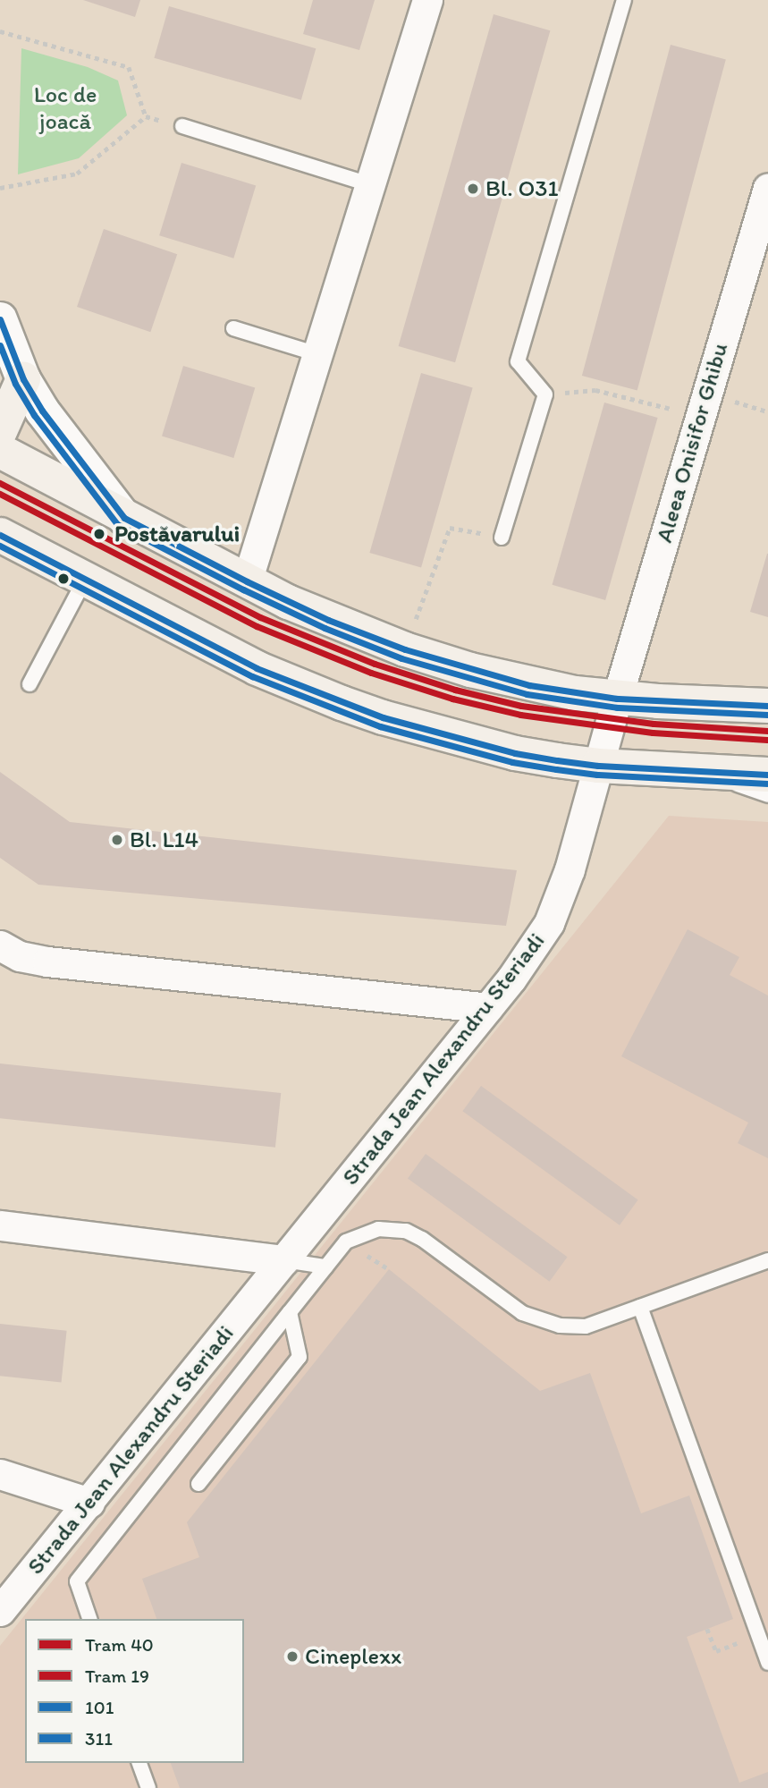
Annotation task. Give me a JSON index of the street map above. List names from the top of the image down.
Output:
{
  "streets": {
    "street": ["Aleea Onisifor Ghibu", "Strada Jean Alexandru Steriadi"]
  },
  "crossings": [
    ["Aleea Onisifor Ghibu", "Strada Jean Alexandru Steriadi"]
  ],
  "parks": ["Loc de joacă"],
  "places": [
    "Bl. O31",
    "Postăvarului",
    "Bl. L14",
    "Cineplexx"
  ],
  "lines": [
    "transit line 101",
    "transit line 311",
    "tram line 40",
    "tram line 19"
  ],
  "legend": [
    "Tram 40",
    "Tram 19",
    "101",
    "311"
  ]
}
